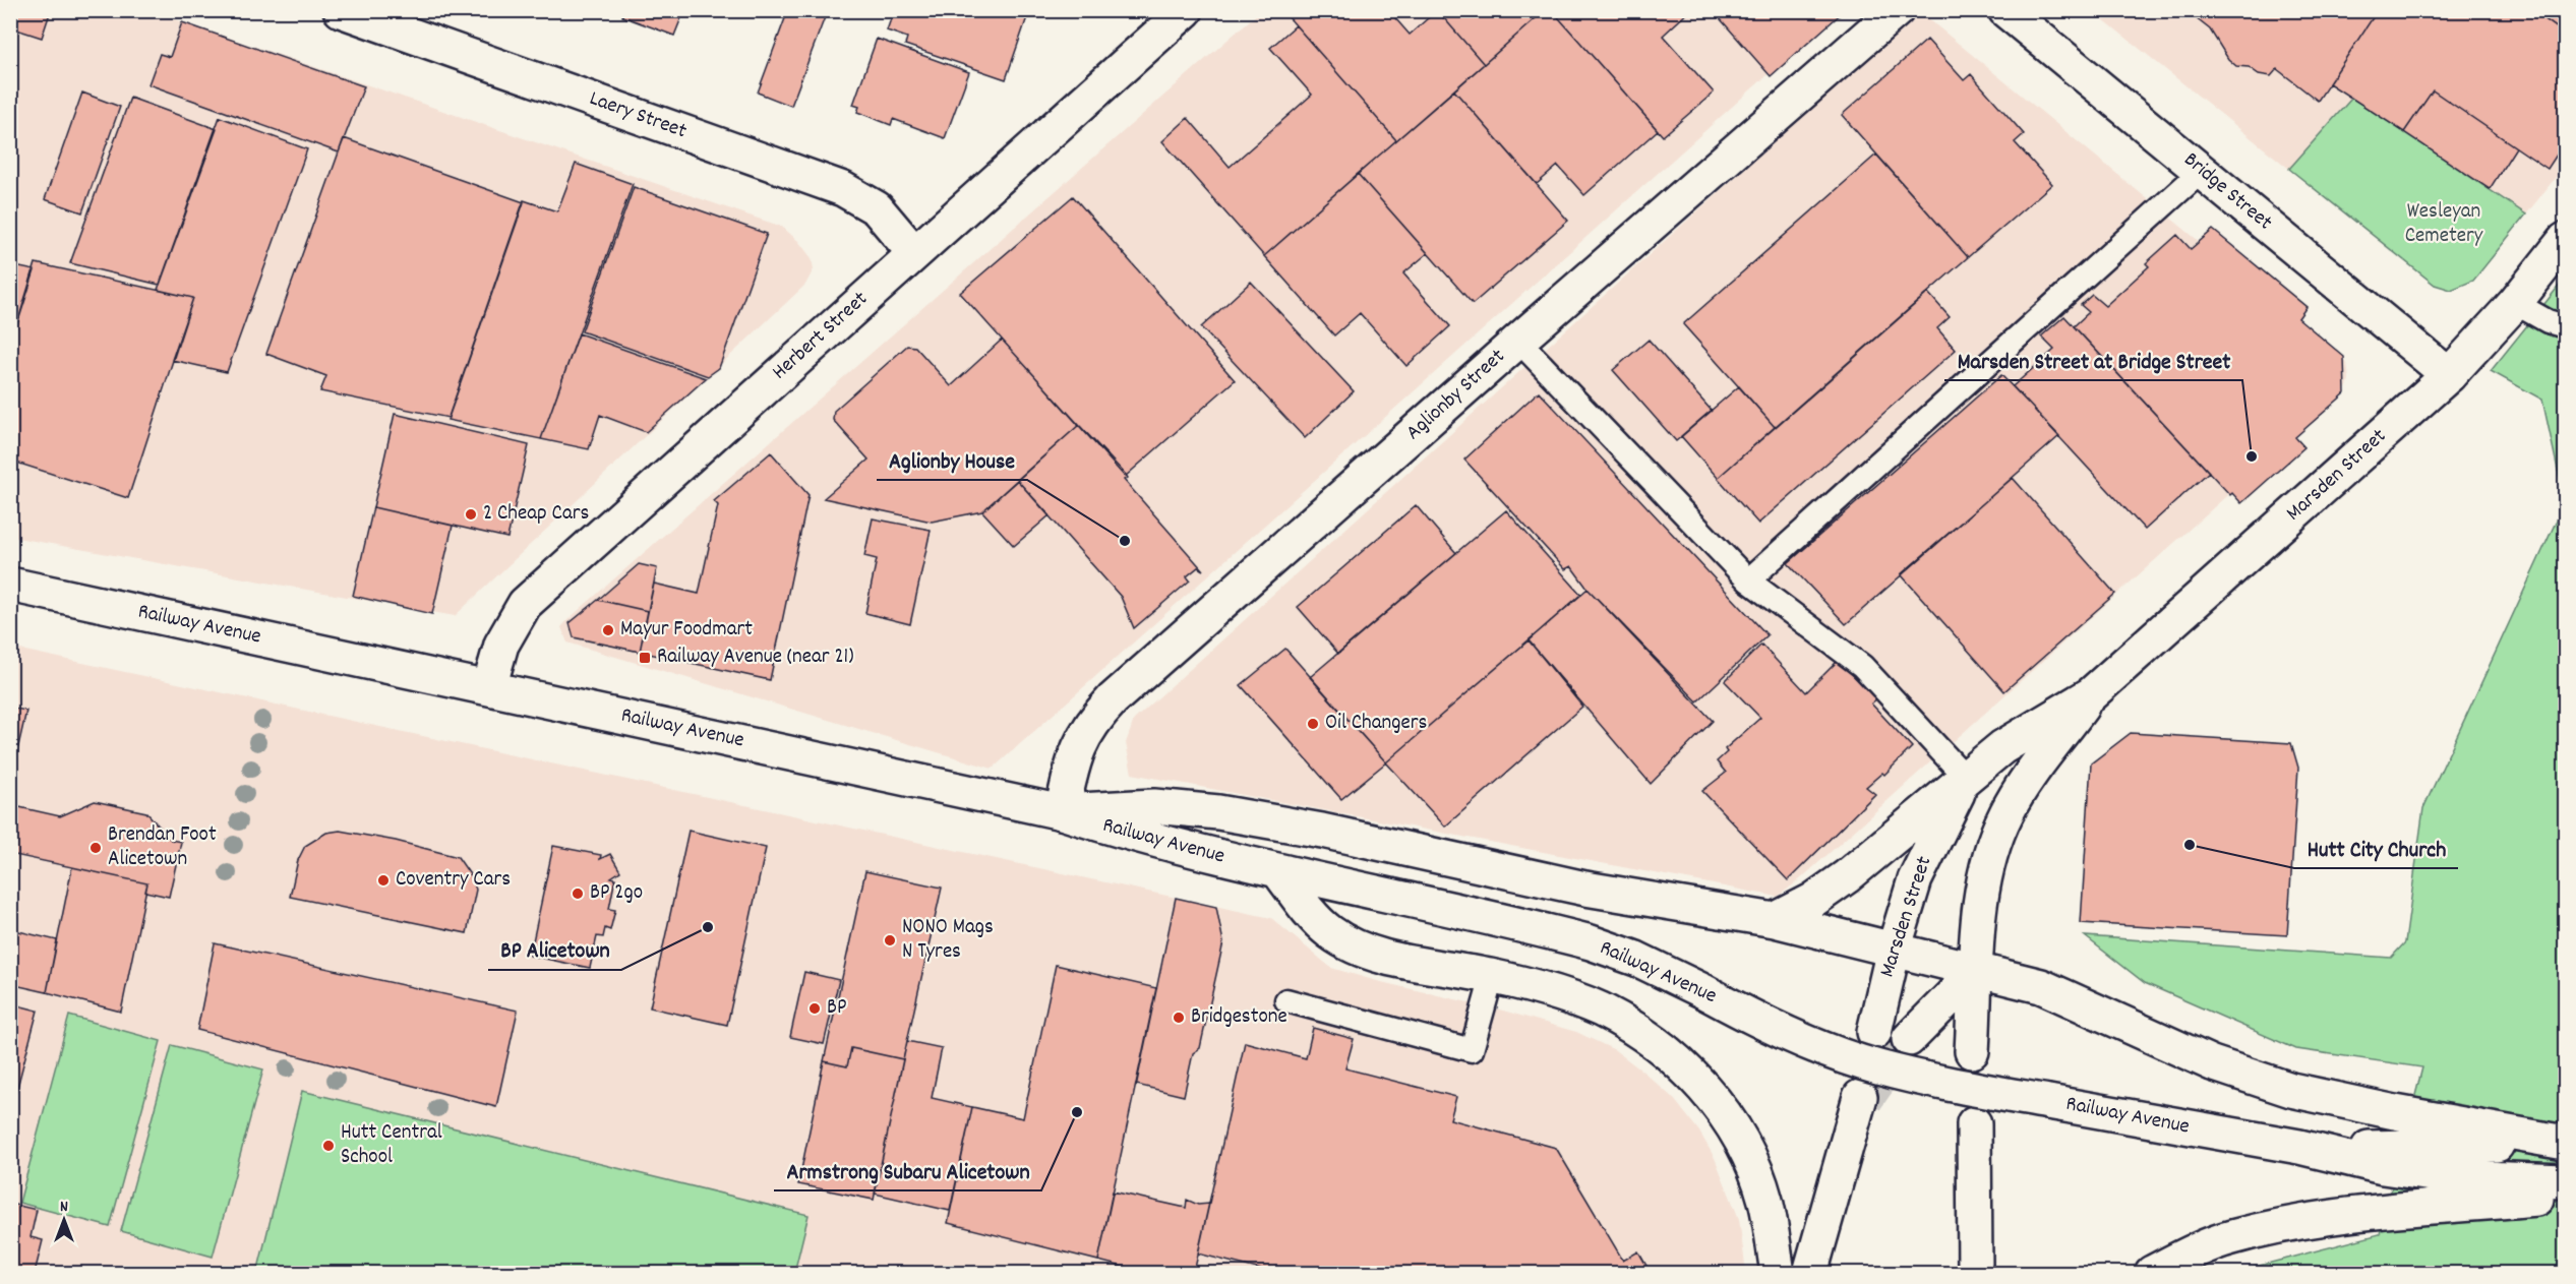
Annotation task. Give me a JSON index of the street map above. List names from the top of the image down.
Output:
{
  "streets": {
    "main road": [
      "Laery Street",
      "Bridge Street",
      "Herbert Street",
      "Aglionby Street",
      "Marsden Street",
      "Railway Avenue"
    ]
  },
  "crossings": [
    ["Laery Street", "Herbert Street"],
    ["Bridge Street", "Marsden Street"],
    ["Herbert Street", "Railway Avenue"],
    ["Aglionby Street", "Railway Avenue"]
  ],
  "parks": ["Wesleyan Cemetery"],
  "places": {
    "other": [
      "Marsden Street at Bridge Street",
      "2 Cheap Cars",
      "Aglionby House",
      "Mayur Foodmart",
      "Oil Changers",
      "Hutt City Church",
      "Brendan Foot Alicetown",
      "Coventry Cars",
      "BP 2go",
      "BP Alicetown",
      "NONO Mags N Tyres",
      "BP",
      "Bridgestone",
      "Armstrong Subaru Alicetown",
      "Hutt Central School"
    ],
    "transit": ["Railway Avenue (near 21)"]
  },
  "north": "top"
}
